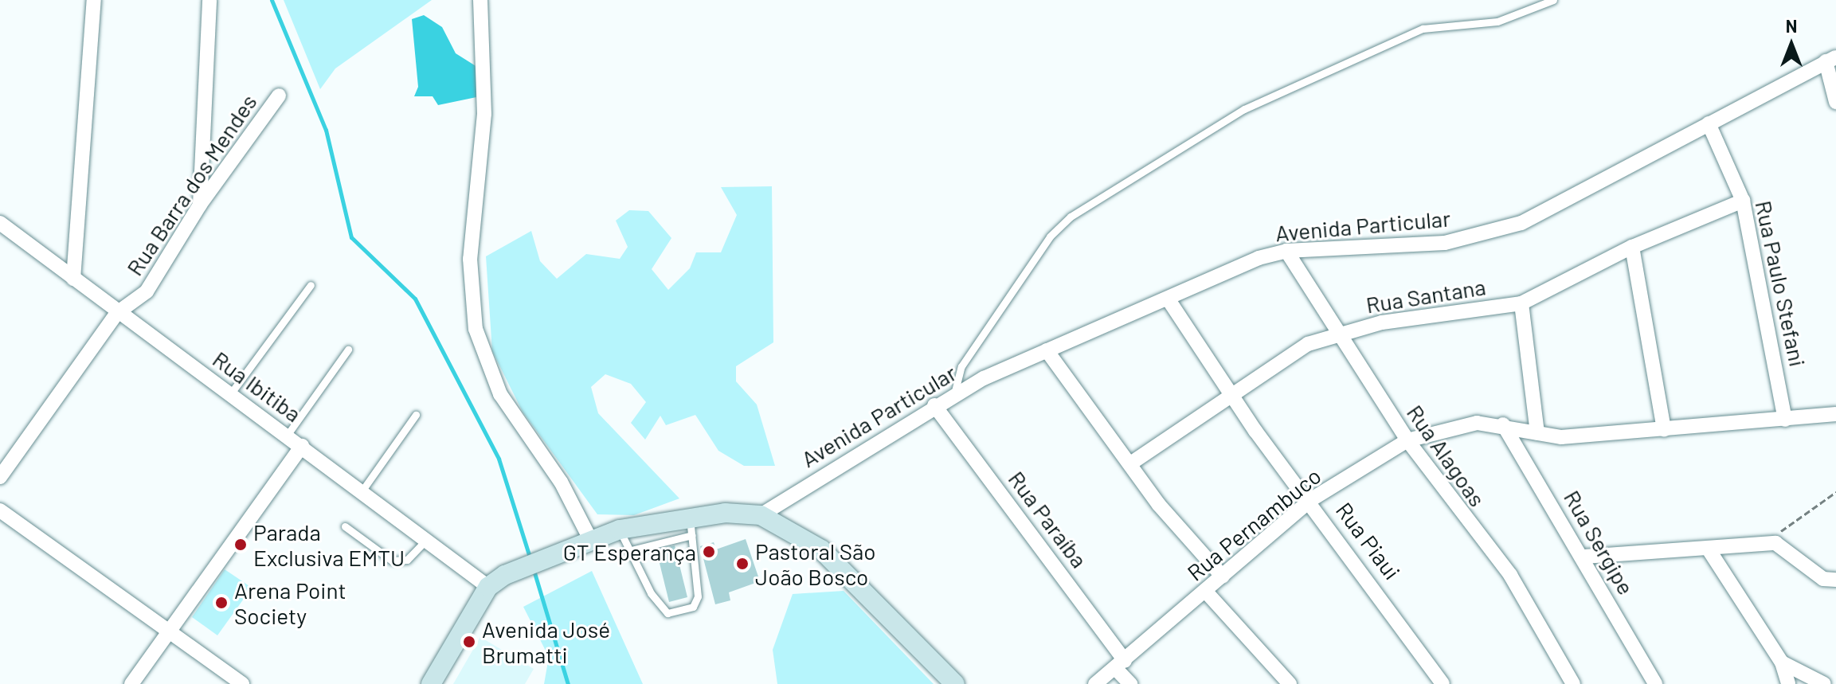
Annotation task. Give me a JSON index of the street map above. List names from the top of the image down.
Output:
{
  "streets": {
    "street": [
      "Rua Barra dos Mendes",
      "Avenida Particular",
      "Rua Paulo Stefani",
      "Rua Santana",
      "Rua Ibitiba",
      "Rua Alagoas",
      "Rua Paraíba",
      "Rua Pernambuco",
      "Rua Piaui",
      "Rua Sergipe"
    ]
  },
  "crossings": [
    ["Rua Barra dos Mendes", "Rua Ibitiba"],
    ["Avenida Particular", "Rua Paulo Stefani"],
    ["Avenida Particular", "Rua Alagoas"],
    ["Avenida Particular", "Rua Paraíba"],
    ["Avenida Particular", "Rua Piaui"],
    ["Rua Paulo Stefani", "Rua Santana"],
    ["Rua Paulo Stefani", "Rua Pernambuco"],
    ["Rua Santana", "Rua Alagoas"],
    ["Rua Santana", "Rua Piaui"],
    ["Rua Alagoas", "Rua Pernambuco"],
    ["Rua Paraíba", "Rua Pernambuco"],
    ["Rua Pernambuco", "Rua Piaui"],
    ["Rua Pernambuco", "Rua Sergipe"]
  ],
  "places": [
    "Parada Exclusiva EMTU",
    "GT Esperança",
    "Pastoral São João Bosco",
    "Arena Point Society",
    "Avenida José Brumatti"
  ],
  "north": "top"
}
